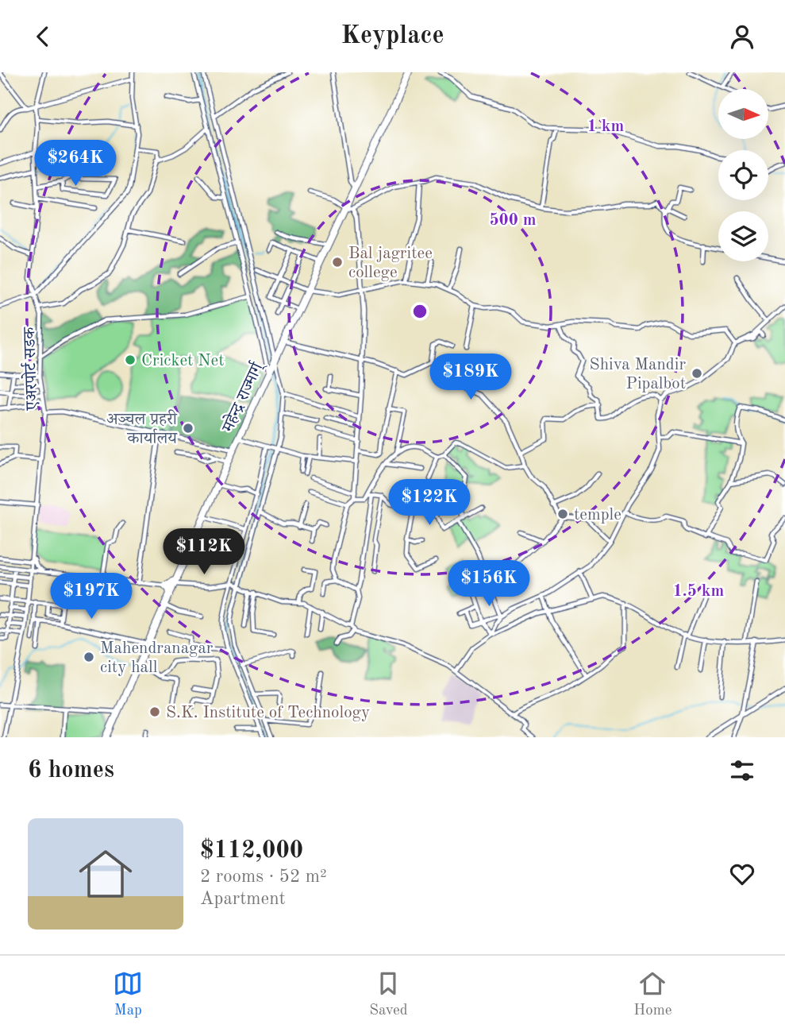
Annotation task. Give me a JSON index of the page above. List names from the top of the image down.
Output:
{
  "streets": {
    "highway": ["महेन्द्र राज्मार्ग्"],
    "street": ["एअरपोर्ट सडक"]
  },
  "places": [
    "Bal jagritee college",
    "Cricket Net",
    "Shiva Mandir Pipalbot",
    "अञ्चल प्रहरी कार्यालय",
    "temple",
    "Mahendranagar city hall",
    "S.K. Institute of Technology"
  ],
  "north": "right",
  "page": {
    "header": "Keyplace",
    "price": [
      "$264K",
      "$189K",
      "$122K",
      "$112K",
      "$156K",
      "$197K"
    ],
    "heading": "6 homes",
    "list": [
      {
        "name": "$112,000",
        "note": "2 rooms · 52 m² · Apartment"
      }
    ],
    "tabs": ["Map", "Saved", "Home"]
  },
  "rings": ["1 km", "500 m", "1.5 km"]
}
